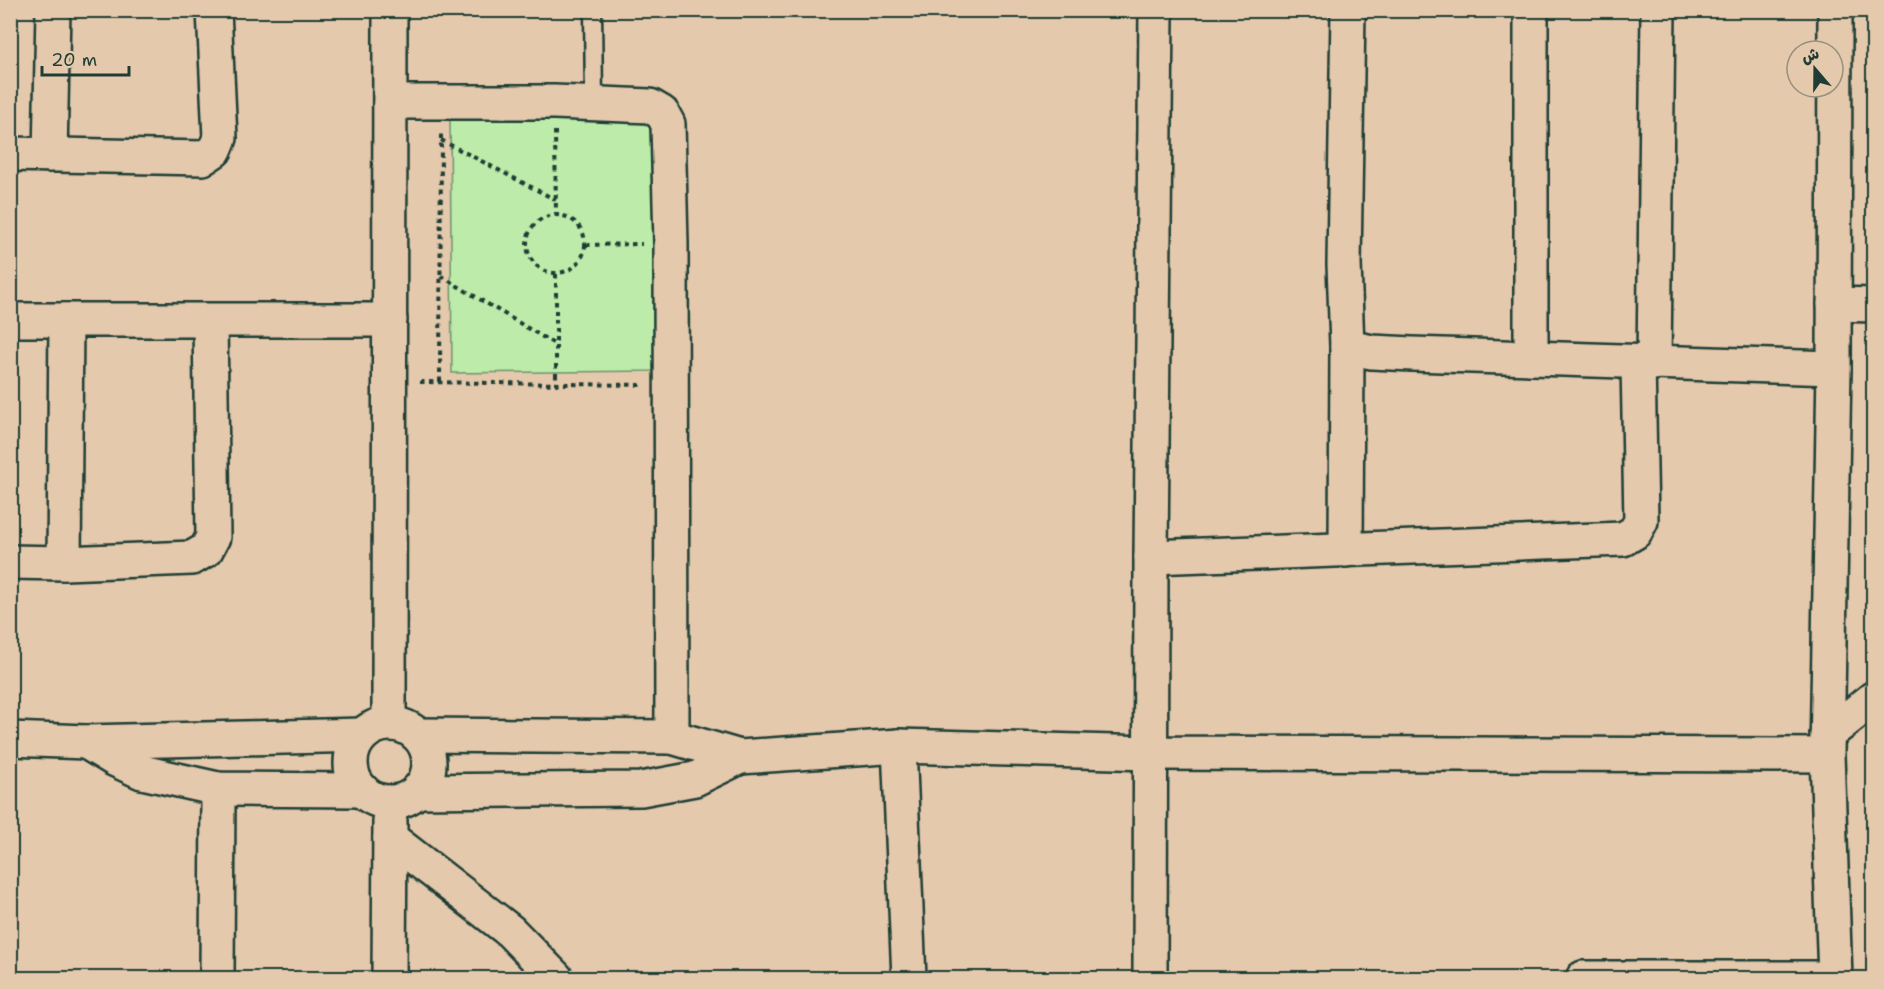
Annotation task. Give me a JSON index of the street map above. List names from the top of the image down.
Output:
{
  "scale_bar": "20 m",
  "north": "top"
}
